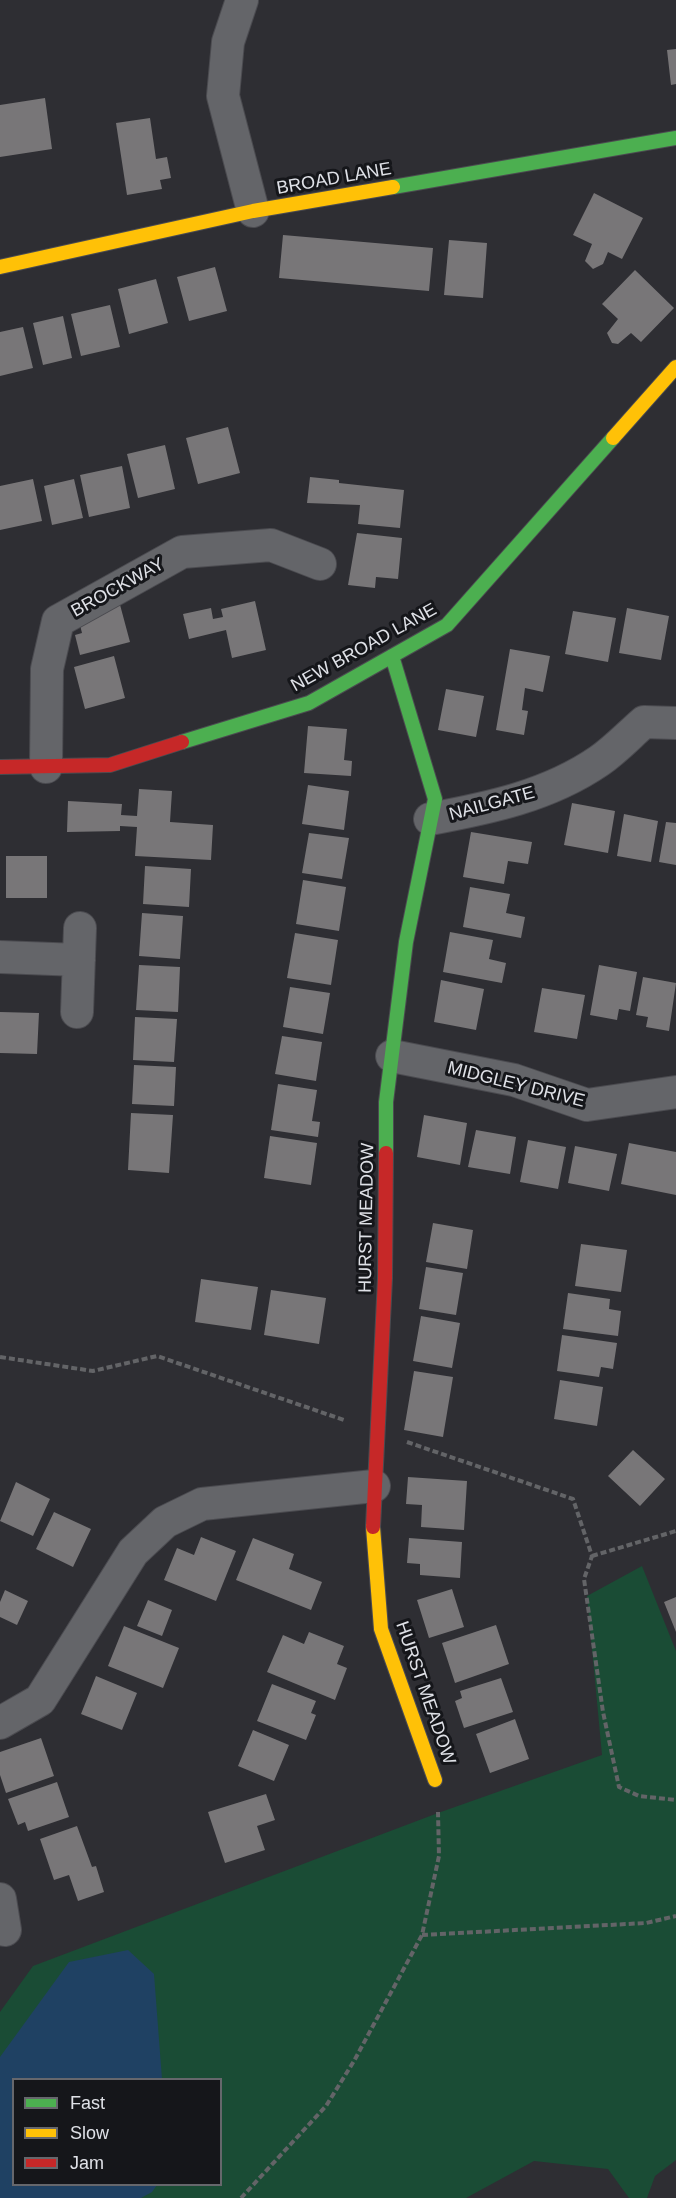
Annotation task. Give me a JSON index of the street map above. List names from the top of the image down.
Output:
{
  "streets": {
    "street": [
      "BROAD LANE",
      "BROCKWAY",
      "NEW BROAD LANE",
      "NAILGATE",
      "MIDGLEY DRIVE",
      "HURST MEADOW"
    ]
  },
  "crossings": [
    ["BROCKWAY", "NEW BROAD LANE"],
    ["NEW BROAD LANE", "HURST MEADOW"],
    ["NAILGATE", "HURST MEADOW"],
    ["MIDGLEY DRIVE", "HURST MEADOW"]
  ],
  "legend": ["Fast", "Slow", "Jam"]
}
